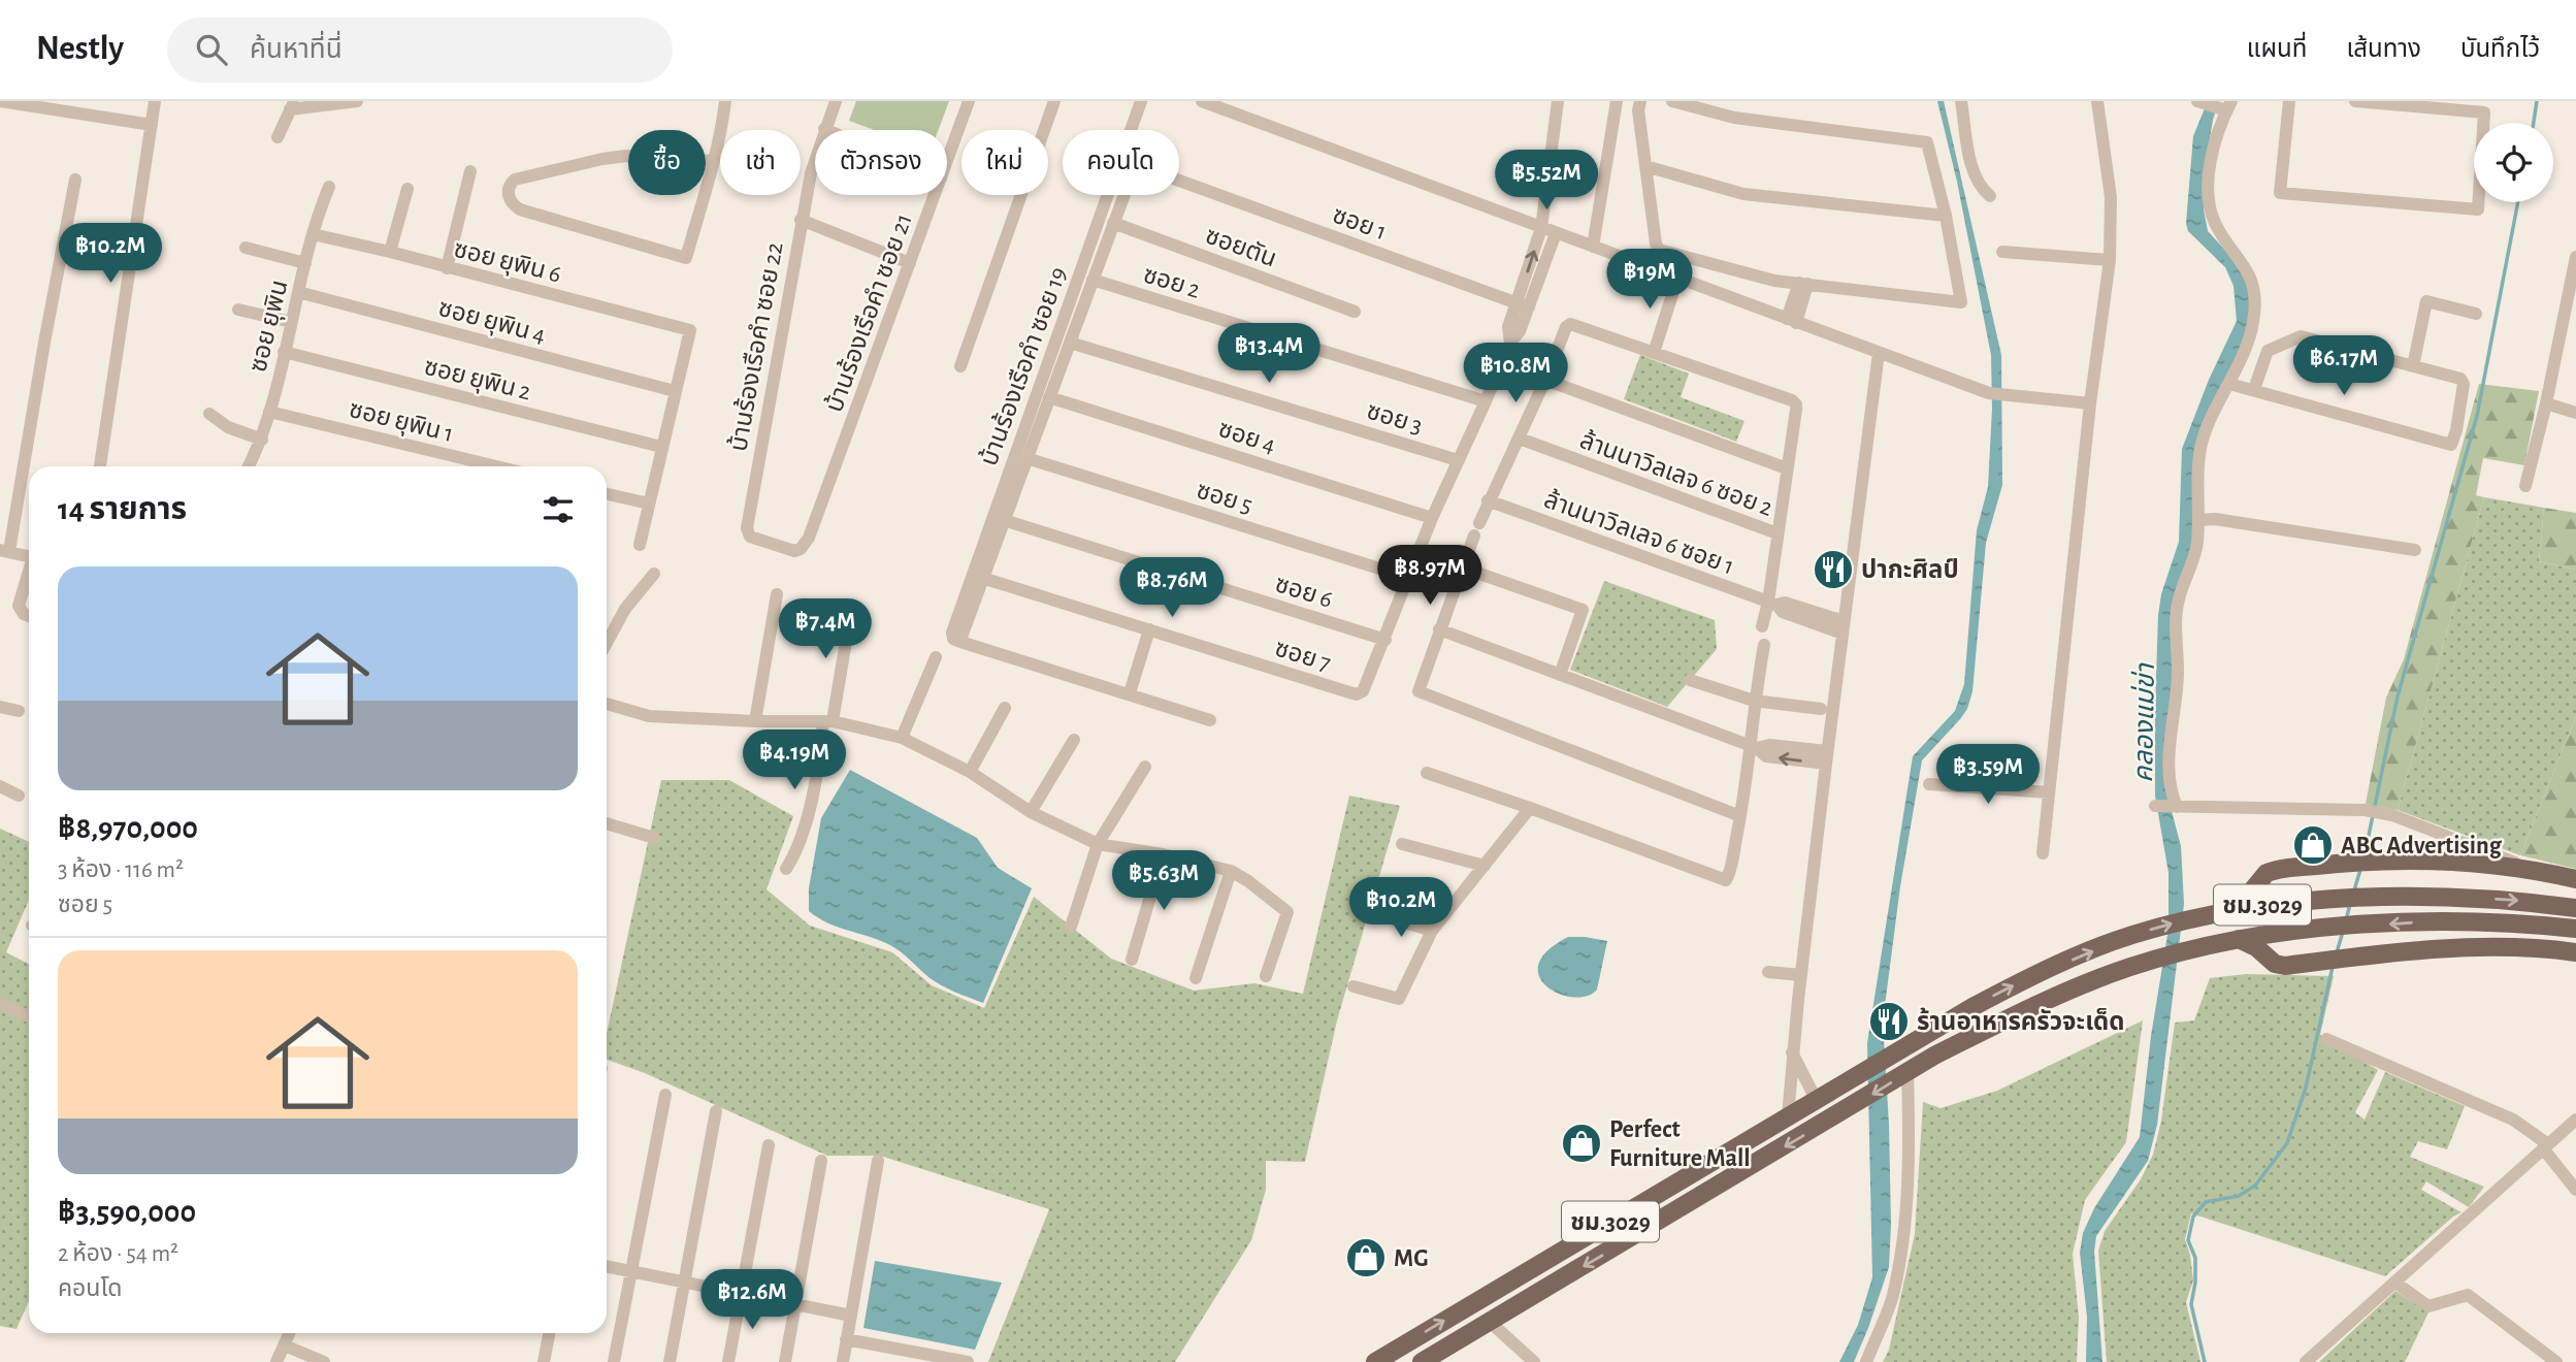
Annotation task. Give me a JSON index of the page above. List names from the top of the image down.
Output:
{
  "streets": {
    "main road": ["ชม.3029"],
    "street": [
      "ซอย 1",
      "ซอยตัน",
      "ซอย ยุพิน 6",
      "ซอย 2",
      "บ้านร้องเรือคำ ซอย 21",
      "ซอย ยุพิน 4",
      "ซอย ยุพิน",
      "บ้านร้องเรือคำ ซอย 22",
      "บ้านร้องเรือคำ ซอย 19",
      "ซอย ยุพิน 2",
      "ซอย 3",
      "ซอย ยุพิน 1",
      "ซอย 4",
      "ล้านนาวิลเลจ 6 ซอย 2",
      "ซอย 5",
      "ล้านนาวิลเลจ 6 ซอย 1",
      "ซอย 6",
      "ซอย 7"
    ]
  },
  "crossings": [
    ["ซอย 1", "ซอยตัน"],
    ["ซอย ยุพิน 6", "ซอย ยุพิน 4"],
    ["ซอย ยุพิน 6", "ซอย ยุพิน"],
    ["บ้านร้องเรือคำ ซอย 21", "บ้านร้องเรือคำ ซอย 22"],
    ["ซอย ยุพิน 4", "ซอย ยุพิน"],
    ["ซอย ยุพิน", "ซอย ยุพิน 2"],
    ["ซอย ยุพิน", "ซอย ยุพิน 1"],
    ["ซอย 6", "ซอย 7"]
  ],
  "water": ["คลองแม่ข่า"],
  "places": {
    "restaurant": ["ปากะศิลป์", "ร้านอาหารครัวจะเด็ด"],
    "shop": ["ABC Advertising", "Perfect Furniture Mall", "MG"]
  },
  "page": {
    "header": "Nestly",
    "search": "ค้นหาที่นี่",
    "nav": ["แผนที่", "เส้นทาง", "บันทึกไว้"],
    "chip": [
      "ซื้อ",
      "เช่า",
      "ตัวกรอง",
      "ใหม่",
      "คอนโด"
    ],
    "price": [
      "฿5.52M",
      "฿10.2M",
      "฿19M",
      "฿13.4M",
      "฿6.17M",
      "฿10.8M",
      "฿8.97M",
      "฿8.76M",
      "฿7.4M",
      "฿4.19M",
      "฿3.59M",
      "฿5.63M",
      "฿10.2M",
      "฿12.6M"
    ],
    "heading": "14 รายการ",
    "list": [
      {
        "name": "฿8,970,000",
        "note": "3 ห้อง · 116 m² · ซอย 5"
      },
      {
        "name": "฿3,590,000",
        "note": "2 ห้อง · 54 m² · คอนโด"
      }
    ]
  }
}
